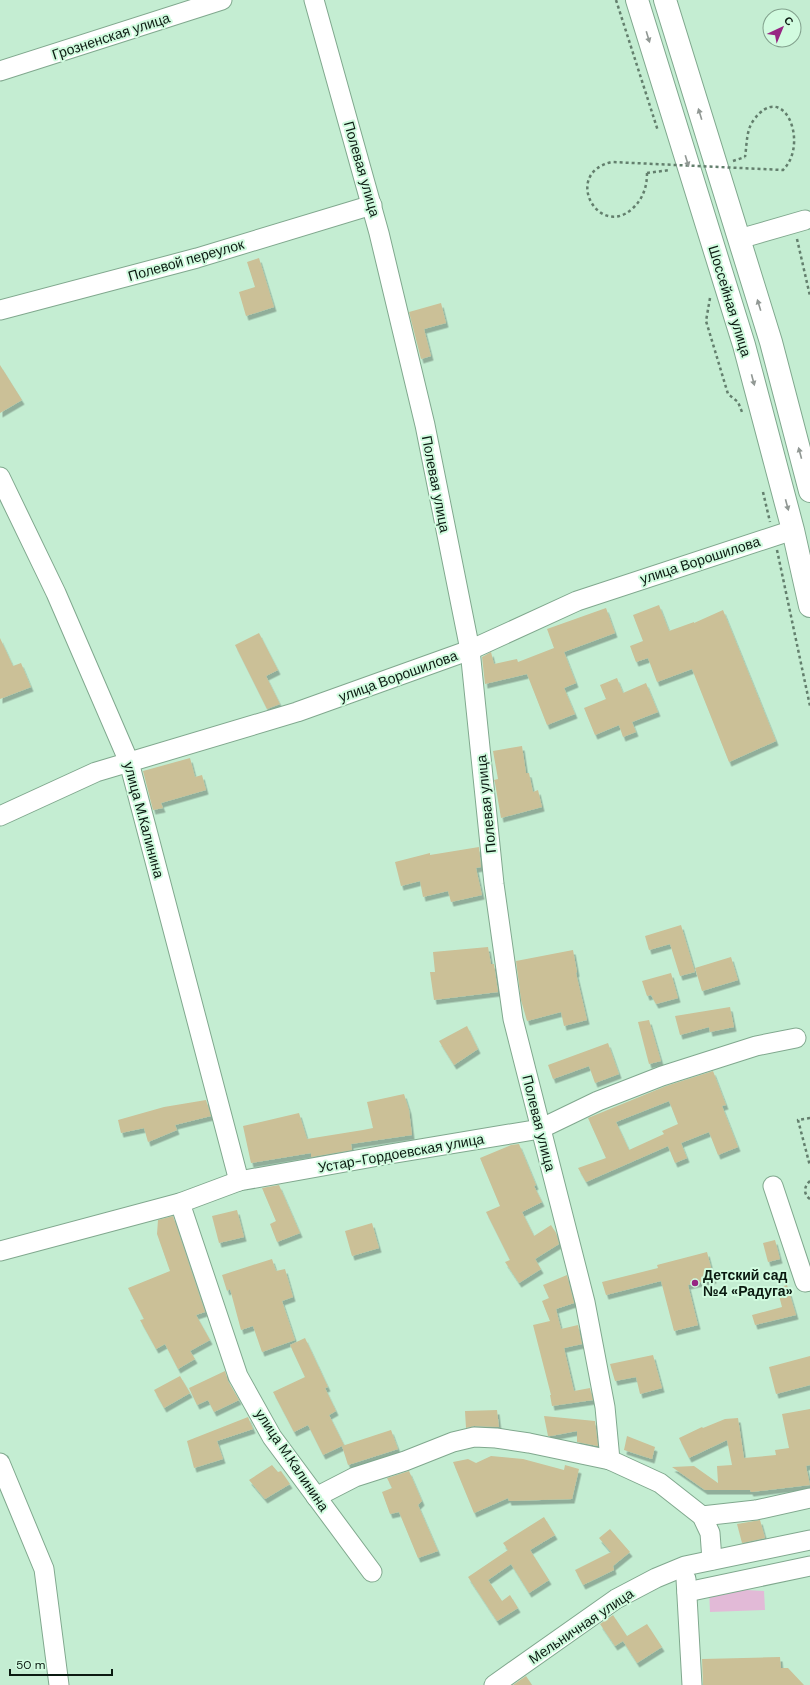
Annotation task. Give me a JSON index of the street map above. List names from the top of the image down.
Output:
{
  "streets": {
    "main road": ["Шоссейная улица"],
    "street": [
      "Грозненская улица",
      "Полевая улица",
      "Полевой переулок",
      "улица Ворошилова",
      "улица М.Калинина",
      "Устар-Гордоевская улица",
      "Мельничная улица"
    ]
  },
  "crossings": [
    ["Полевая улица", "Полевой переулок"],
    ["Полевая улица", "улица Ворошилова"],
    ["Полевая улица", "Устар-Гордоевская улица"],
    ["Шоссейная улица", "улица Ворошилова"],
    ["улица Ворошилова", "улица М.Калинина"],
    ["улица М.Калинина", "Устар-Гордоевская улица"]
  ],
  "places": ["Детский сад №4 «Радуга»"],
  "scale_bar": "50 m",
  "north": "top right"
}
